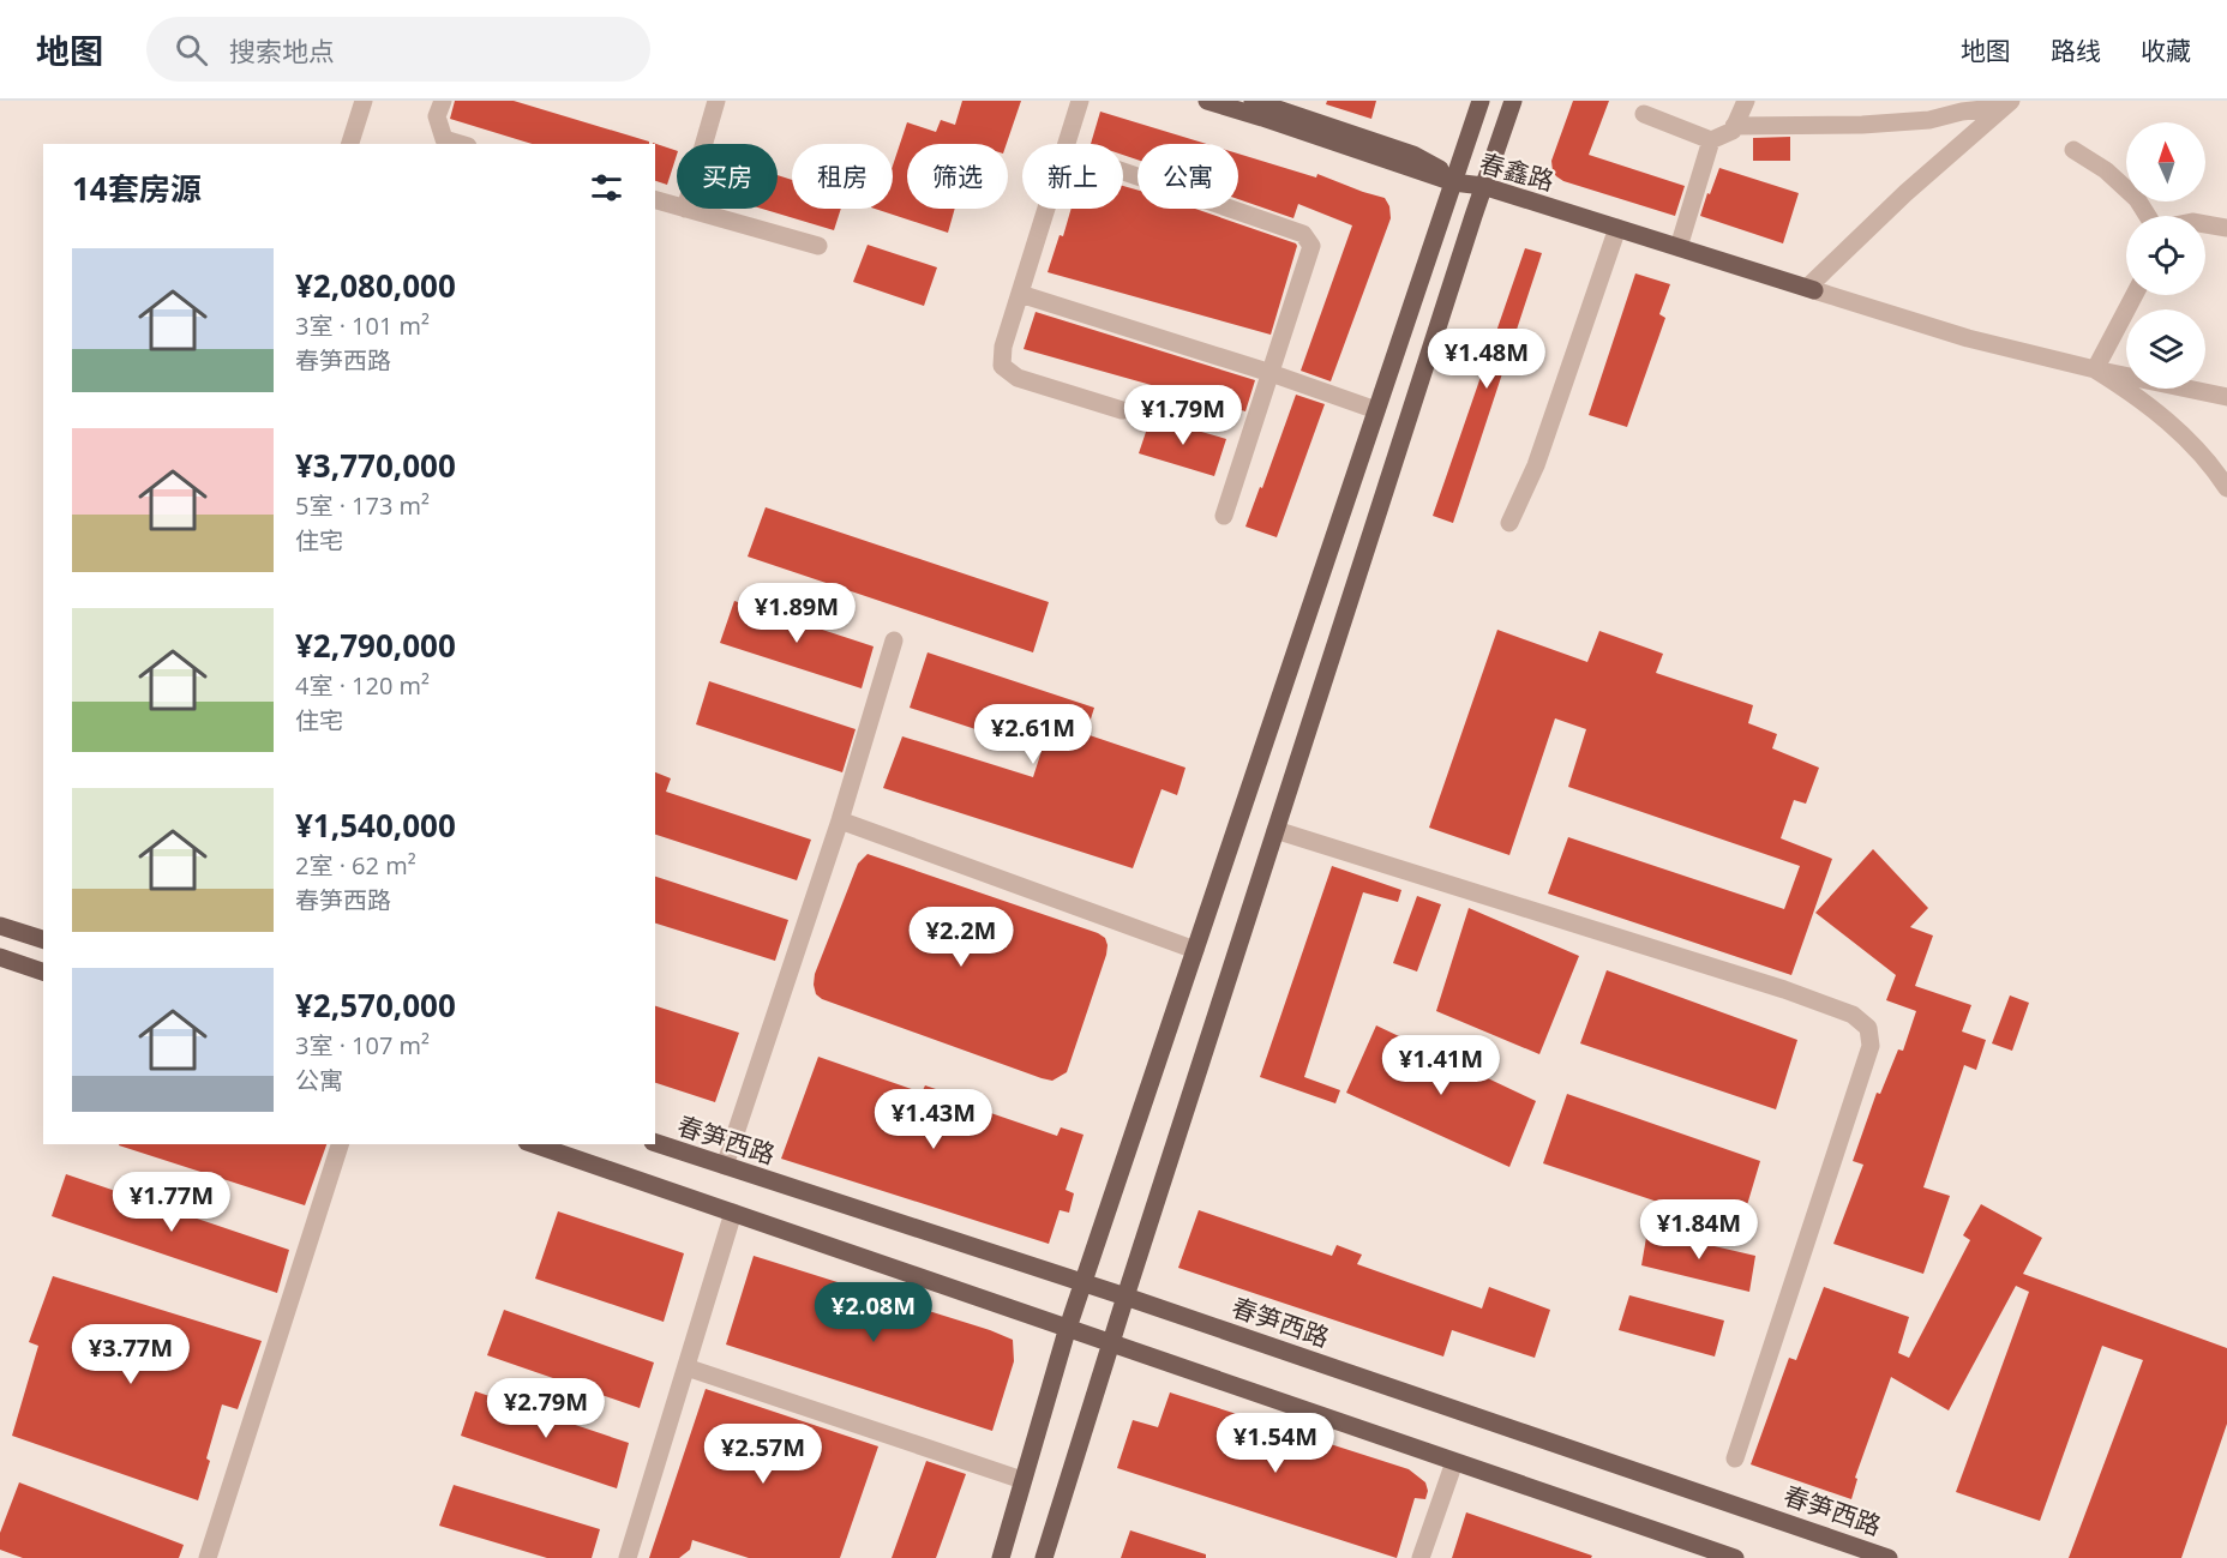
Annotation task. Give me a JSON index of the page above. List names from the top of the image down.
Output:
{
  "streets": {
    "main road": ["春鑫路", "春笋西路"]
  },
  "north": "top",
  "page": {
    "header": "地图",
    "search": "搜索地点",
    "nav": ["地图", "路线", "收藏"],
    "chip": [
      "买房",
      "租房",
      "筛选",
      "新上",
      "公寓"
    ],
    "heading": "14套房源",
    "list": [
      {
        "name": "¥2,080,000",
        "note": "3室 · 101 m² · 春笋西路"
      },
      {
        "name": "¥3,770,000",
        "note": "5室 · 173 m² · 住宅"
      },
      {
        "name": "¥2,790,000",
        "note": "4室 · 120 m² · 住宅"
      },
      {
        "name": "¥1,540,000",
        "note": "2室 · 62 m² · 春笋西路"
      },
      {
        "name": "¥2,570,000",
        "note": "3室 · 107 m² · 公寓"
      }
    ],
    "price": [
      "¥1.48M",
      "¥1.79M",
      "¥1.89M",
      "¥2.61M",
      "¥2.2M",
      "¥1.41M",
      "¥1.43M",
      "¥1.77M",
      "¥1.84M",
      "¥2.08M",
      "¥3.77M",
      "¥2.79M",
      "¥1.54M",
      "¥2.57M"
    ]
  }
}
